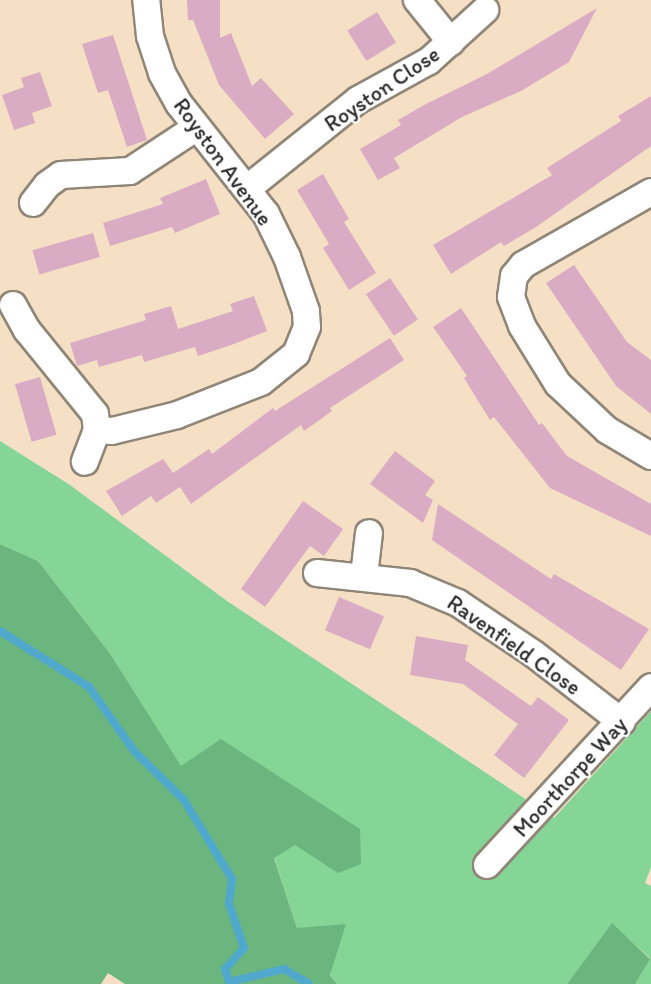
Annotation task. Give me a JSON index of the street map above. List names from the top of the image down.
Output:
{
  "streets": {
    "street": [
      "Royston Close",
      "Royston Avenue",
      "Ravenfield Close",
      "Moorthorpe Way"
    ]
  },
  "crossings": [
    ["Royston Close", "Royston Avenue"],
    ["Ravenfield Close", "Moorthorpe Way"]
  ]
}
